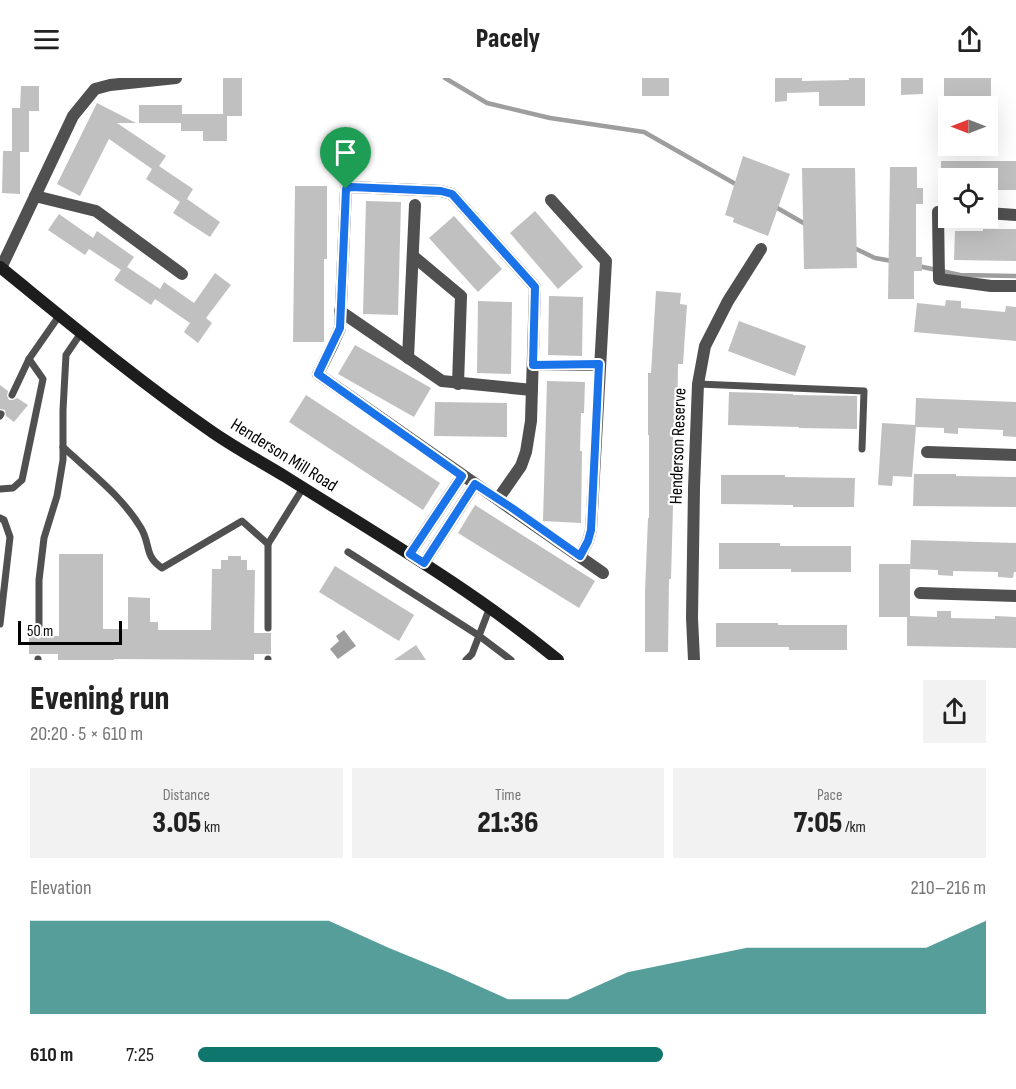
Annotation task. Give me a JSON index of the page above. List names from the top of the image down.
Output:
{
  "streets": {
    "street": ["Henderson Reserve", "Henderson Mill Road"]
  },
  "scale_bar": "50 m",
  "north": "left",
  "page": {
    "header": "Pacely",
    "scale": "50 m",
    "heading": ["Evening run", "20:20 · 5 × 610 m"],
    "stats": [
      ["Distance", "3.05 km"],
      ["Time", "21:36"],
      ["Pace", "7:05 /km"]
    ],
    "chart": ["Elevation", "210–216 m"],
    "list": [
      {
        "name": "610 m",
        "note": "7:25"
      }
    ]
  }
}
